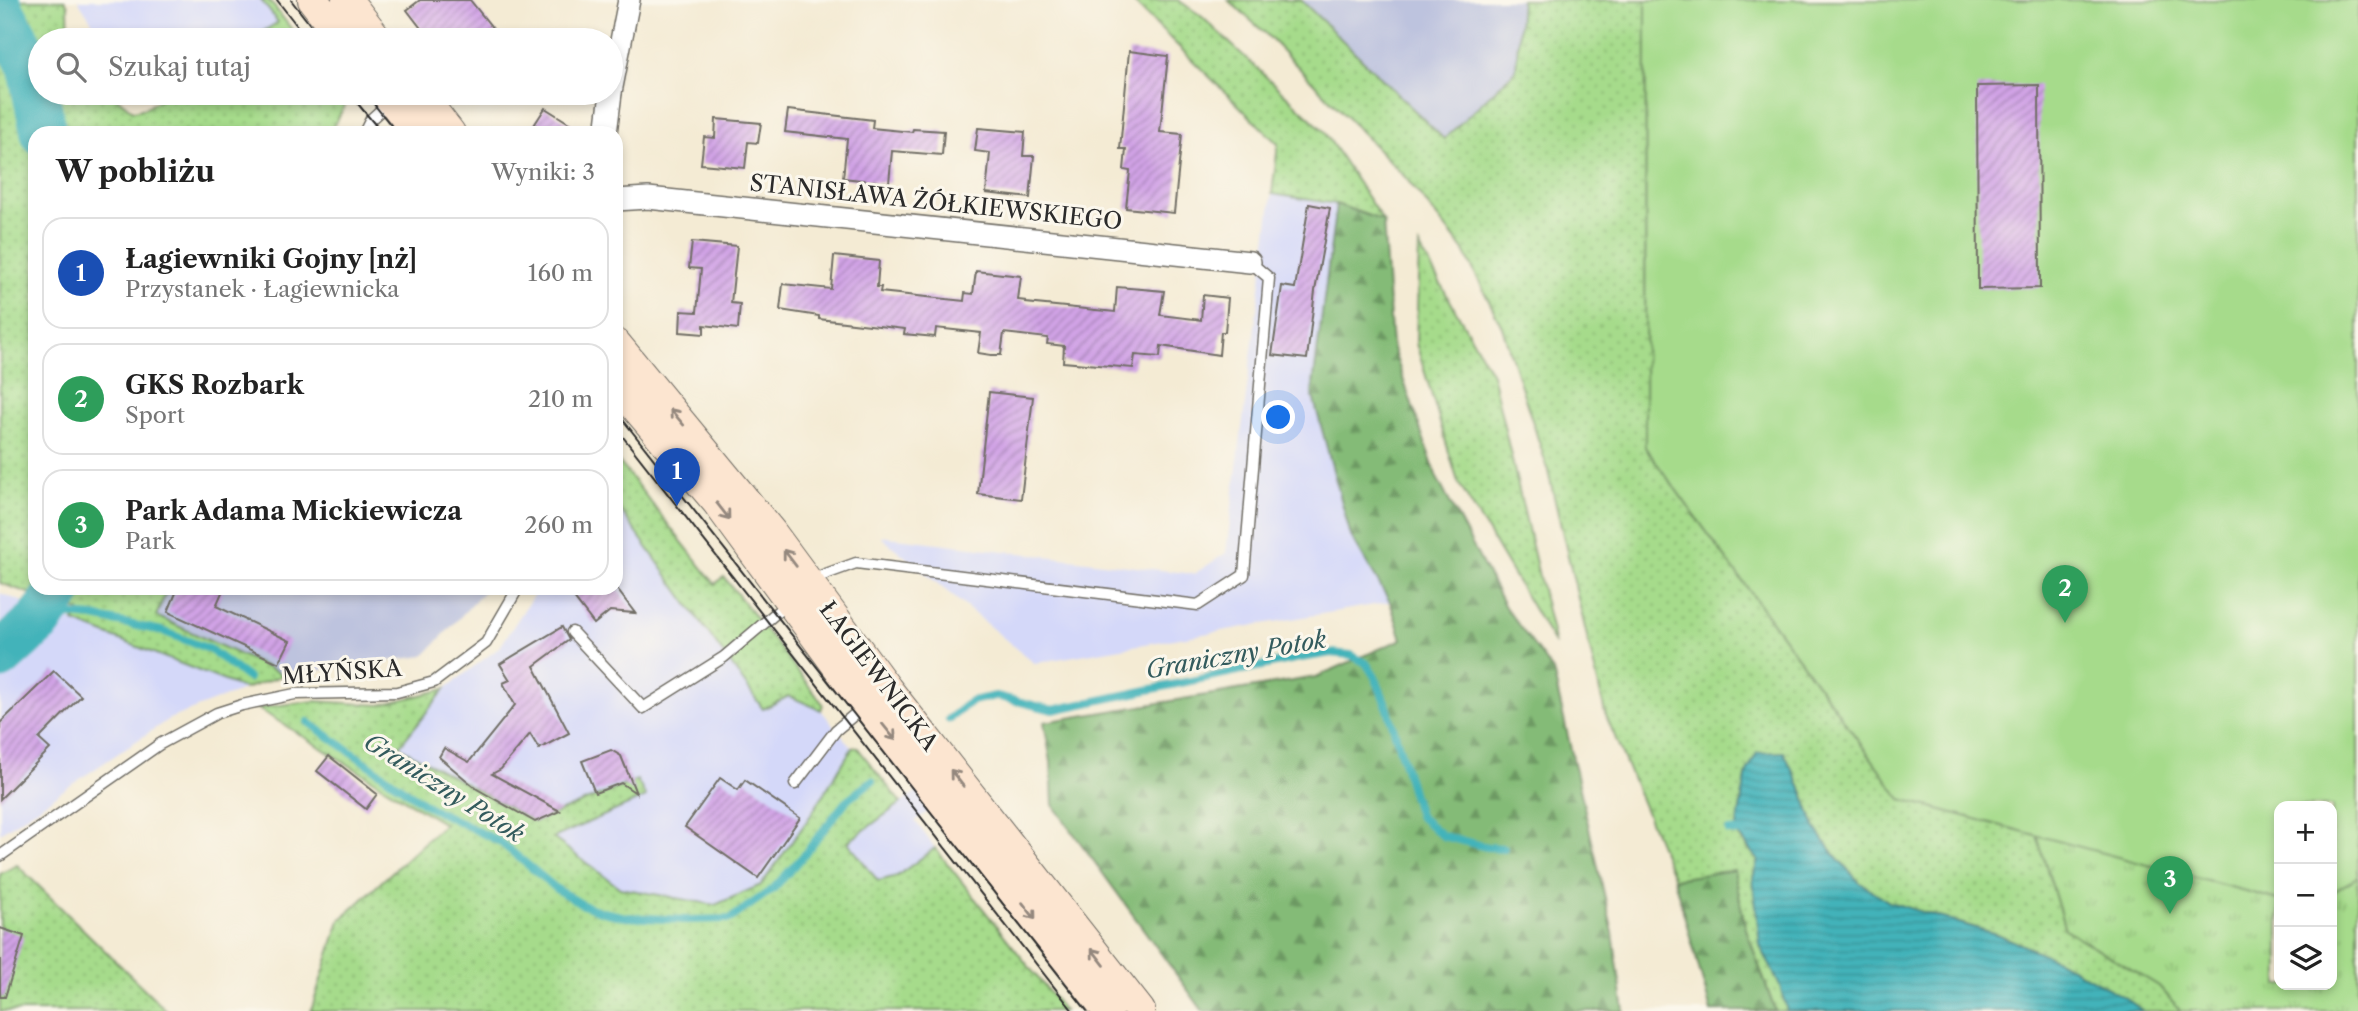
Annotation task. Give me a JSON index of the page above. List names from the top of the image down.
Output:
{
  "streets": {
    "main road": ["ŁAGIEWNICKA"],
    "street": ["STANISŁAWA ŻÓŁKIEWSKIEGO"],
    "lane": ["MŁYŃSKA"]
  },
  "water": ["Graniczny Potok"],
  "page": {
    "search": "Szukaj tutaj",
    "heading": ["W pobliżu", "Wyniki: 3"],
    "list": [
      {
        "mark": "1",
        "name": "Łagiewniki Gojny [nż]",
        "note": "Przystanek · Łagiewnicka",
        "value": "160 m"
      },
      {
        "mark": "2",
        "name": "GKS Rozbark",
        "note": "Sport",
        "value": "210 m"
      },
      {
        "mark": "3",
        "name": "Park Adama Mickiewicza",
        "note": "Park",
        "value": "260 m"
      }
    ],
    "pins": ["1", "2", "3"],
    "map_buttons": ["+", "−"]
  }
}
